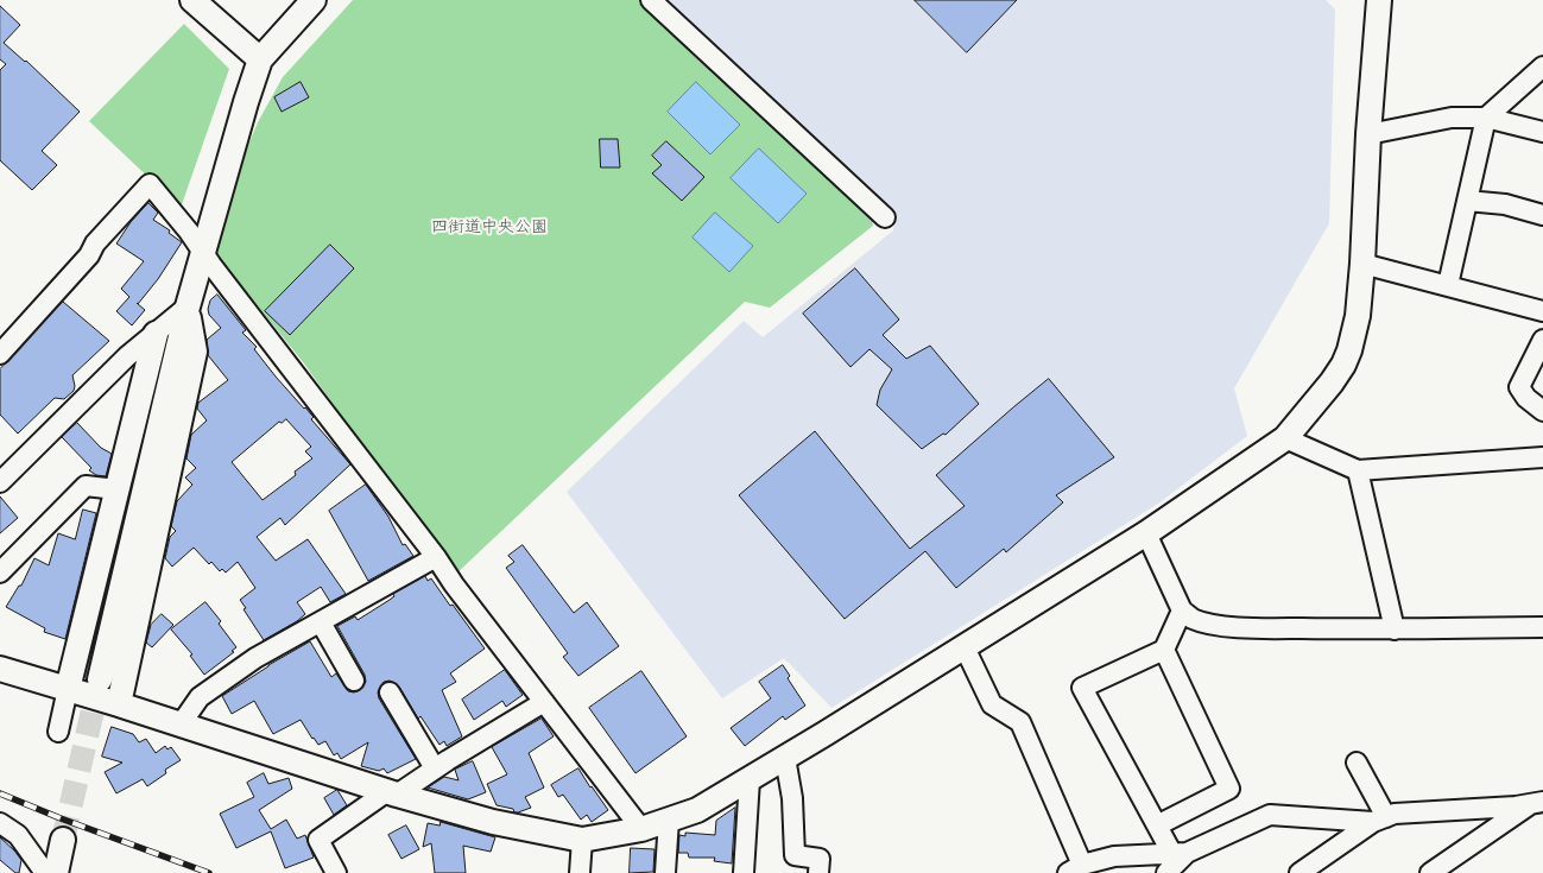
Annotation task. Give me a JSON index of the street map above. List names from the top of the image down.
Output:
{
  "parks": ["四街道中央公園"]
}
